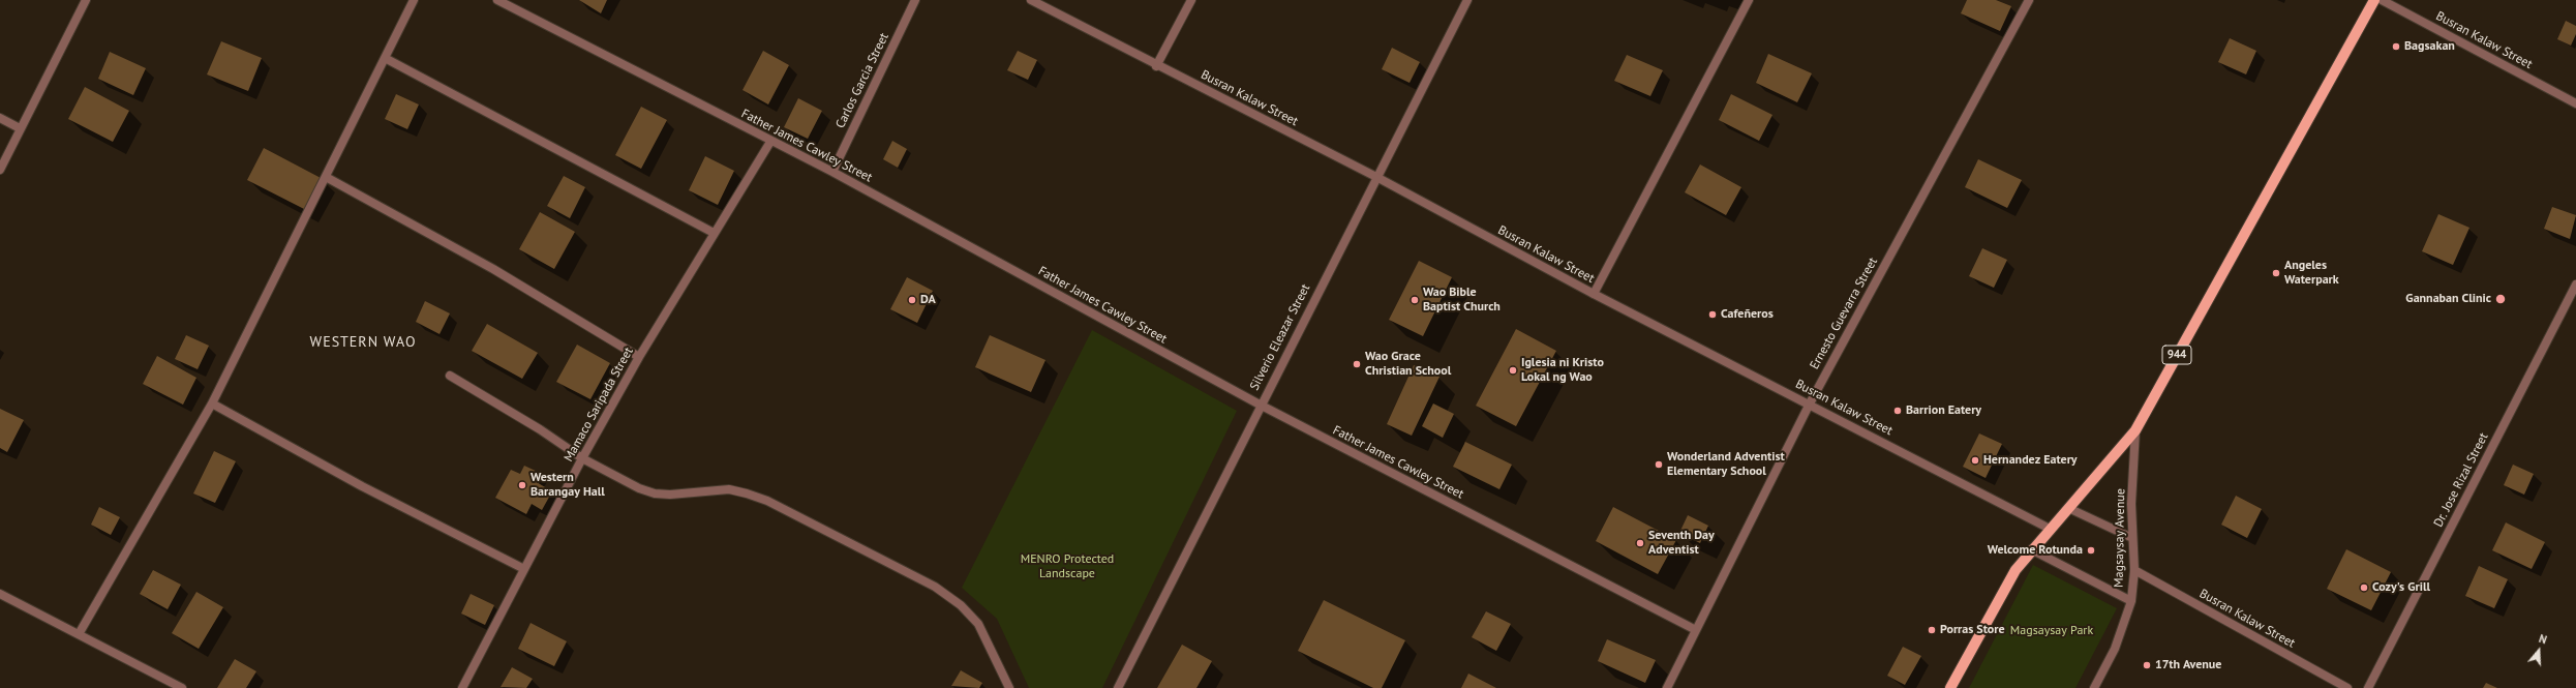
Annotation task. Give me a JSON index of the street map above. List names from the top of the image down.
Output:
{
  "streets": {
    "main road": ["944"],
    "street": [
      "Busran Kalaw Street",
      "Carlos Garcia Street",
      "Father James Cawley Street",
      "Ernesto Guevarra Street",
      "Silverio Eleazar Street",
      "Mamaco Saripada Street",
      "Dr. Jose Rizal Street",
      "Magsaysay Avenue"
    ]
  },
  "crossings": [
    ["Busran Kalaw Street", "Ernesto Guevarra Street"],
    ["Busran Kalaw Street", "Silverio Eleazar Street"],
    ["Busran Kalaw Street", "944"],
    ["Busran Kalaw Street", "Magsaysay Avenue"],
    ["Carlos Garcia Street", "Father James Cawley Street"],
    ["Father James Cawley Street", "Ernesto Guevarra Street"],
    ["Father James Cawley Street", "Silverio Eleazar Street"],
    ["Father James Cawley Street", "Mamaco Saripada Street"],
    ["944", "Magsaysay Avenue"]
  ],
  "districts": ["WESTERN WAO"],
  "parks": ["MENRO Protected Landscape", "Magsaysay Park"],
  "places": [
    "Bagsakan",
    "Angeles Waterpark",
    "Gannaban Clinic",
    "DA",
    "Wao Bible Baptist Church",
    "Cafeñeros",
    "Wao Grace Christian School",
    "Iglesia ni Kristo Lokal ng Wao",
    "Barrion Eatery",
    "Hernandez Eatery",
    "Wonderland Adventist Elementary School",
    "Western Barangay Hall",
    "Seventh Day Adventist",
    "Welcome Rotunda",
    "Cozy's Grill",
    "Porras Store",
    "17th Avenue"
  ],
  "north": "top"
}
